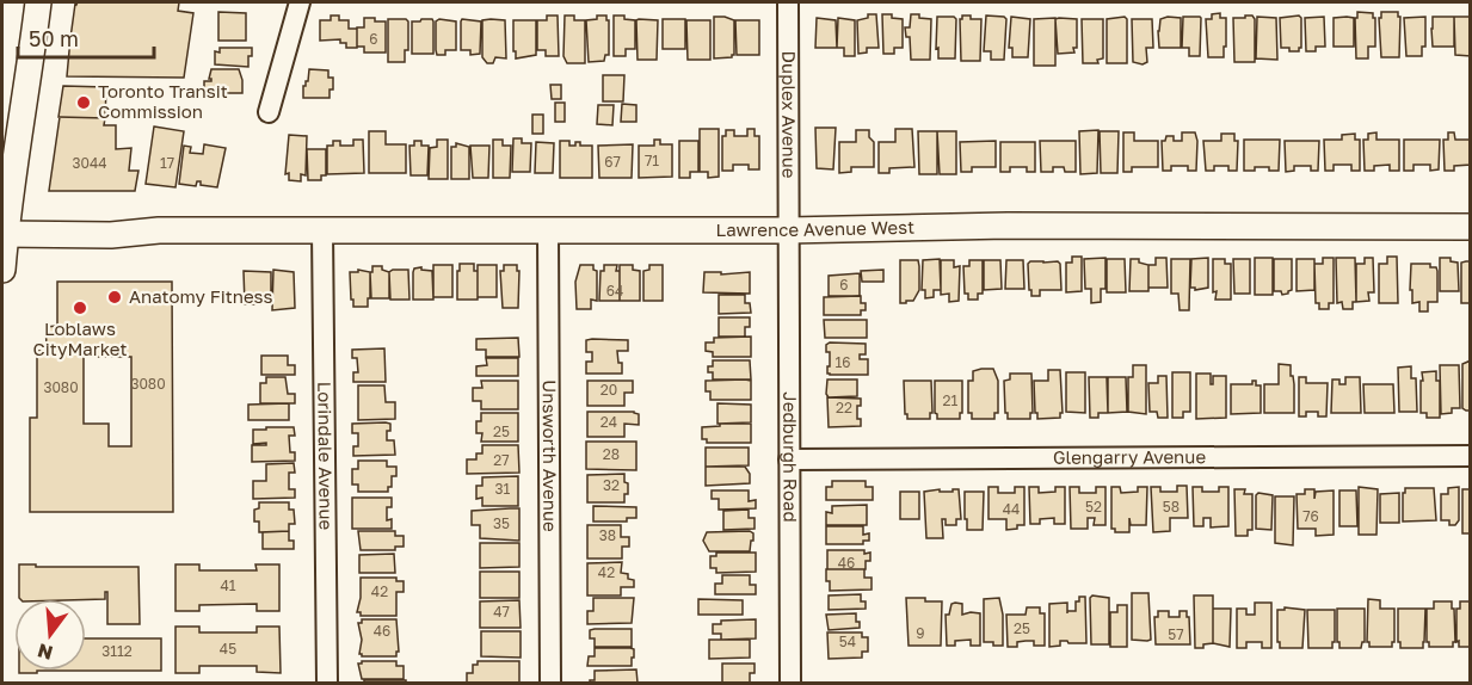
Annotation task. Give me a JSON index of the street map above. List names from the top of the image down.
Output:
{
  "streets": {
    "main road": ["Lawrence Avenue West"],
    "street": [
      "Duplex Avenue",
      "Lorindale Avenue",
      "Unsworth Avenue",
      "Jedburgh Road",
      "Glengarry Avenue"
    ]
  },
  "crossings": [
    ["Duplex Avenue", "Lawrence Avenue West"],
    ["Duplex Avenue", "Jedburgh Road"],
    ["Lawrence Avenue West", "Lorindale Avenue"],
    ["Lawrence Avenue West", "Unsworth Avenue"],
    ["Lawrence Avenue West", "Jedburgh Road"],
    ["Jedburgh Road", "Glengarry Avenue"]
  ],
  "places": ["Toronto Transit Commission", "Anatomy Fitness", "Loblaws CityMarket"],
  "house_numbers": [
    "6",
    "71",
    "67",
    "3044",
    "17",
    "6",
    "64",
    "16",
    "3080",
    "3080",
    "20",
    "21",
    "22",
    "24",
    "25",
    "28",
    "27",
    "32",
    "31",
    "52",
    "58",
    "44",
    "76",
    "35",
    "38",
    "46",
    "42",
    "41",
    "42",
    "47",
    "25",
    "46",
    "9",
    "57",
    "54",
    "45",
    "3112"
  ],
  "scale_bar": "50 m",
  "north": "bottom"
}
